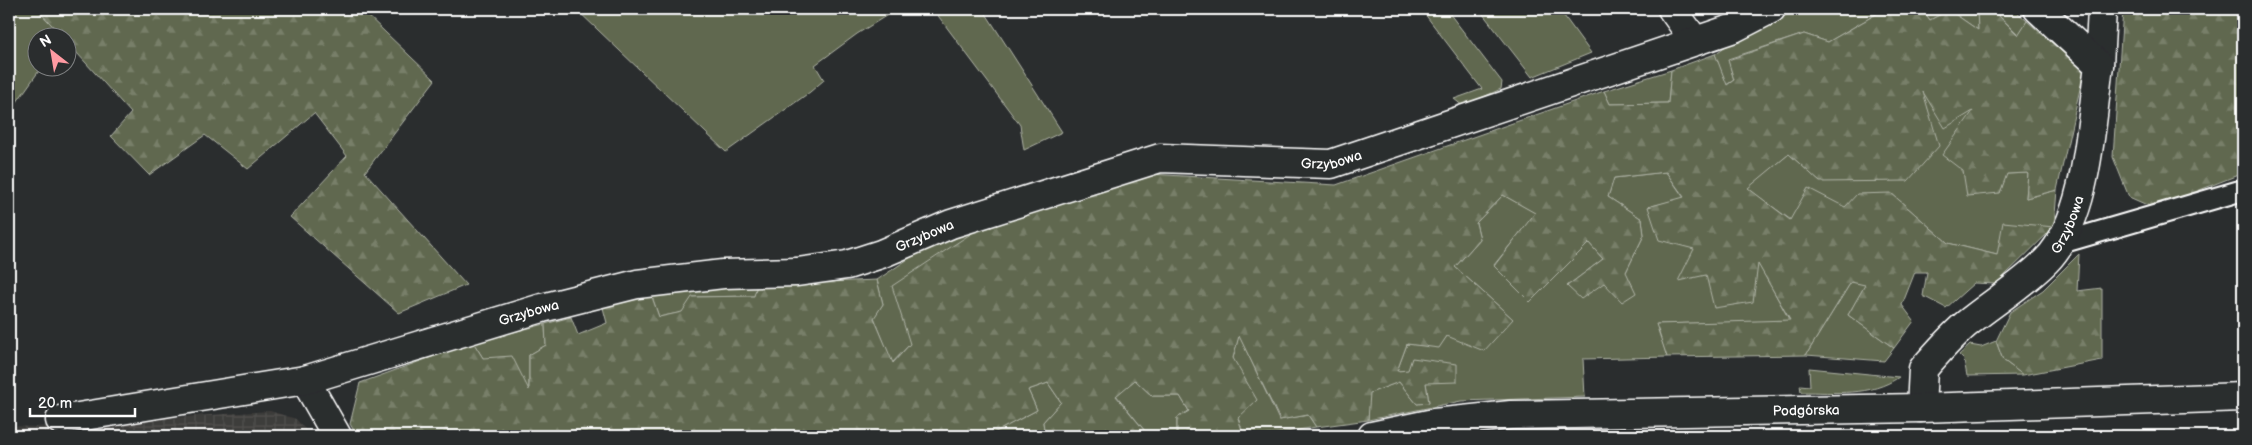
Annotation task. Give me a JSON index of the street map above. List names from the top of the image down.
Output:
{
  "streets": {
    "street": ["Grzybowa", "Podgórska"]
  },
  "crossings": [
    ["Grzybowa", "Podgórska"]
  ],
  "scale_bar": "20 m",
  "north": "top left"
}
